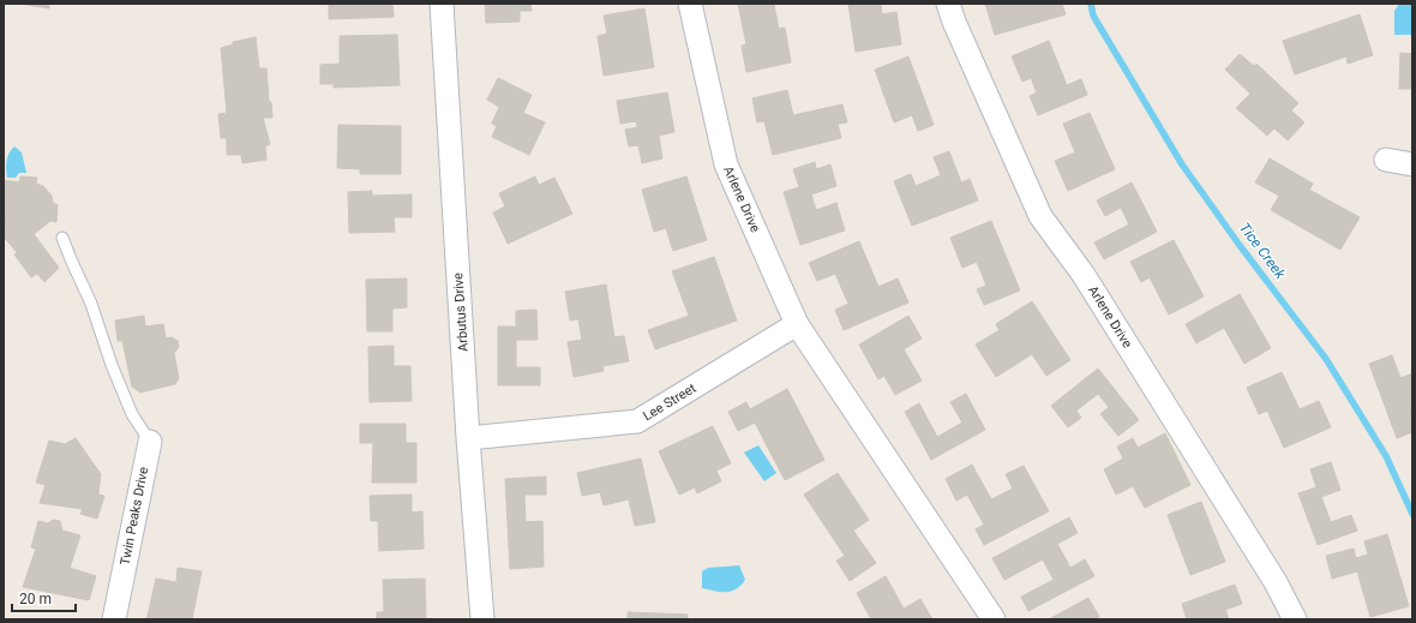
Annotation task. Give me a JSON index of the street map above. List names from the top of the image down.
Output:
{
  "streets": {
    "street": [
      "Arlene Drive",
      "Arbutus Drive",
      "Lee Street",
      "Twin Peaks Drive"
    ]
  },
  "crossings": [
    ["Arlene Drive", "Lee Street"],
    ["Arbutus Drive", "Lee Street"]
  ],
  "water": ["Tice Creek"],
  "scale_bar": "20 m"
}
